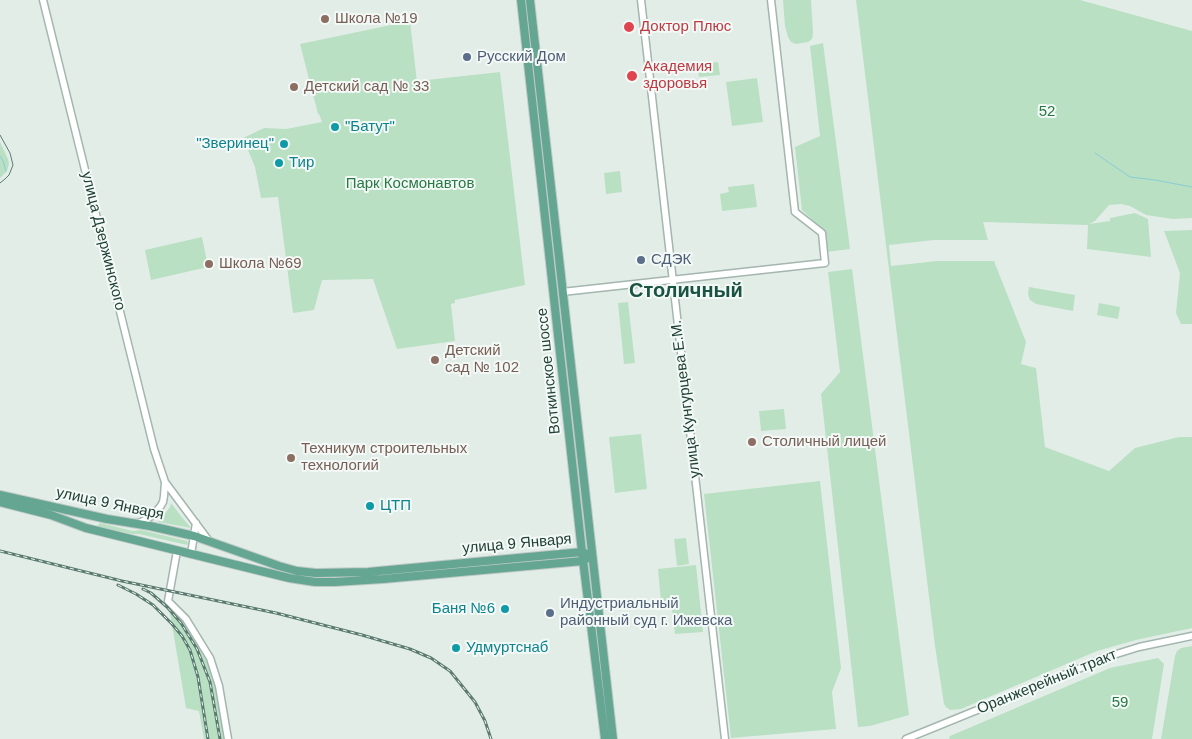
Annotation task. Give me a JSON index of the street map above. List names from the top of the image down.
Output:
{
  "streets": {
    "main road": ["Воткинское шоссе", "улица 9 Января"],
    "street": ["улица Дзержинского", "улица Кунгурцева Е.М.", "Оранжерейный тракт"]
  },
  "crossings": [
    ["улица Дзержинского", "улица 9 Января"],
    ["Воткинское шоссе", "улица 9 Января"]
  ],
  "districts": ["Столичный"],
  "parks": ["52", "Парк Космонавтов", "59"],
  "places": [
    "Школа №19",
    "Доктор Плюс",
    "Русский Дом",
    "Академия здоровья",
    "Детский сад № 33",
    "\"Батут\"",
    "\"Зверинец\"",
    "Тир",
    "СДЭК",
    "Школа №69",
    "Детский сад № 102",
    "Столичный лицей",
    "Техникум строительных технологий",
    "ЦТП",
    "Баня №6",
    "Индустриальный районный суд г. Ижевска",
    "Удмуртснаб"
  ]
}
